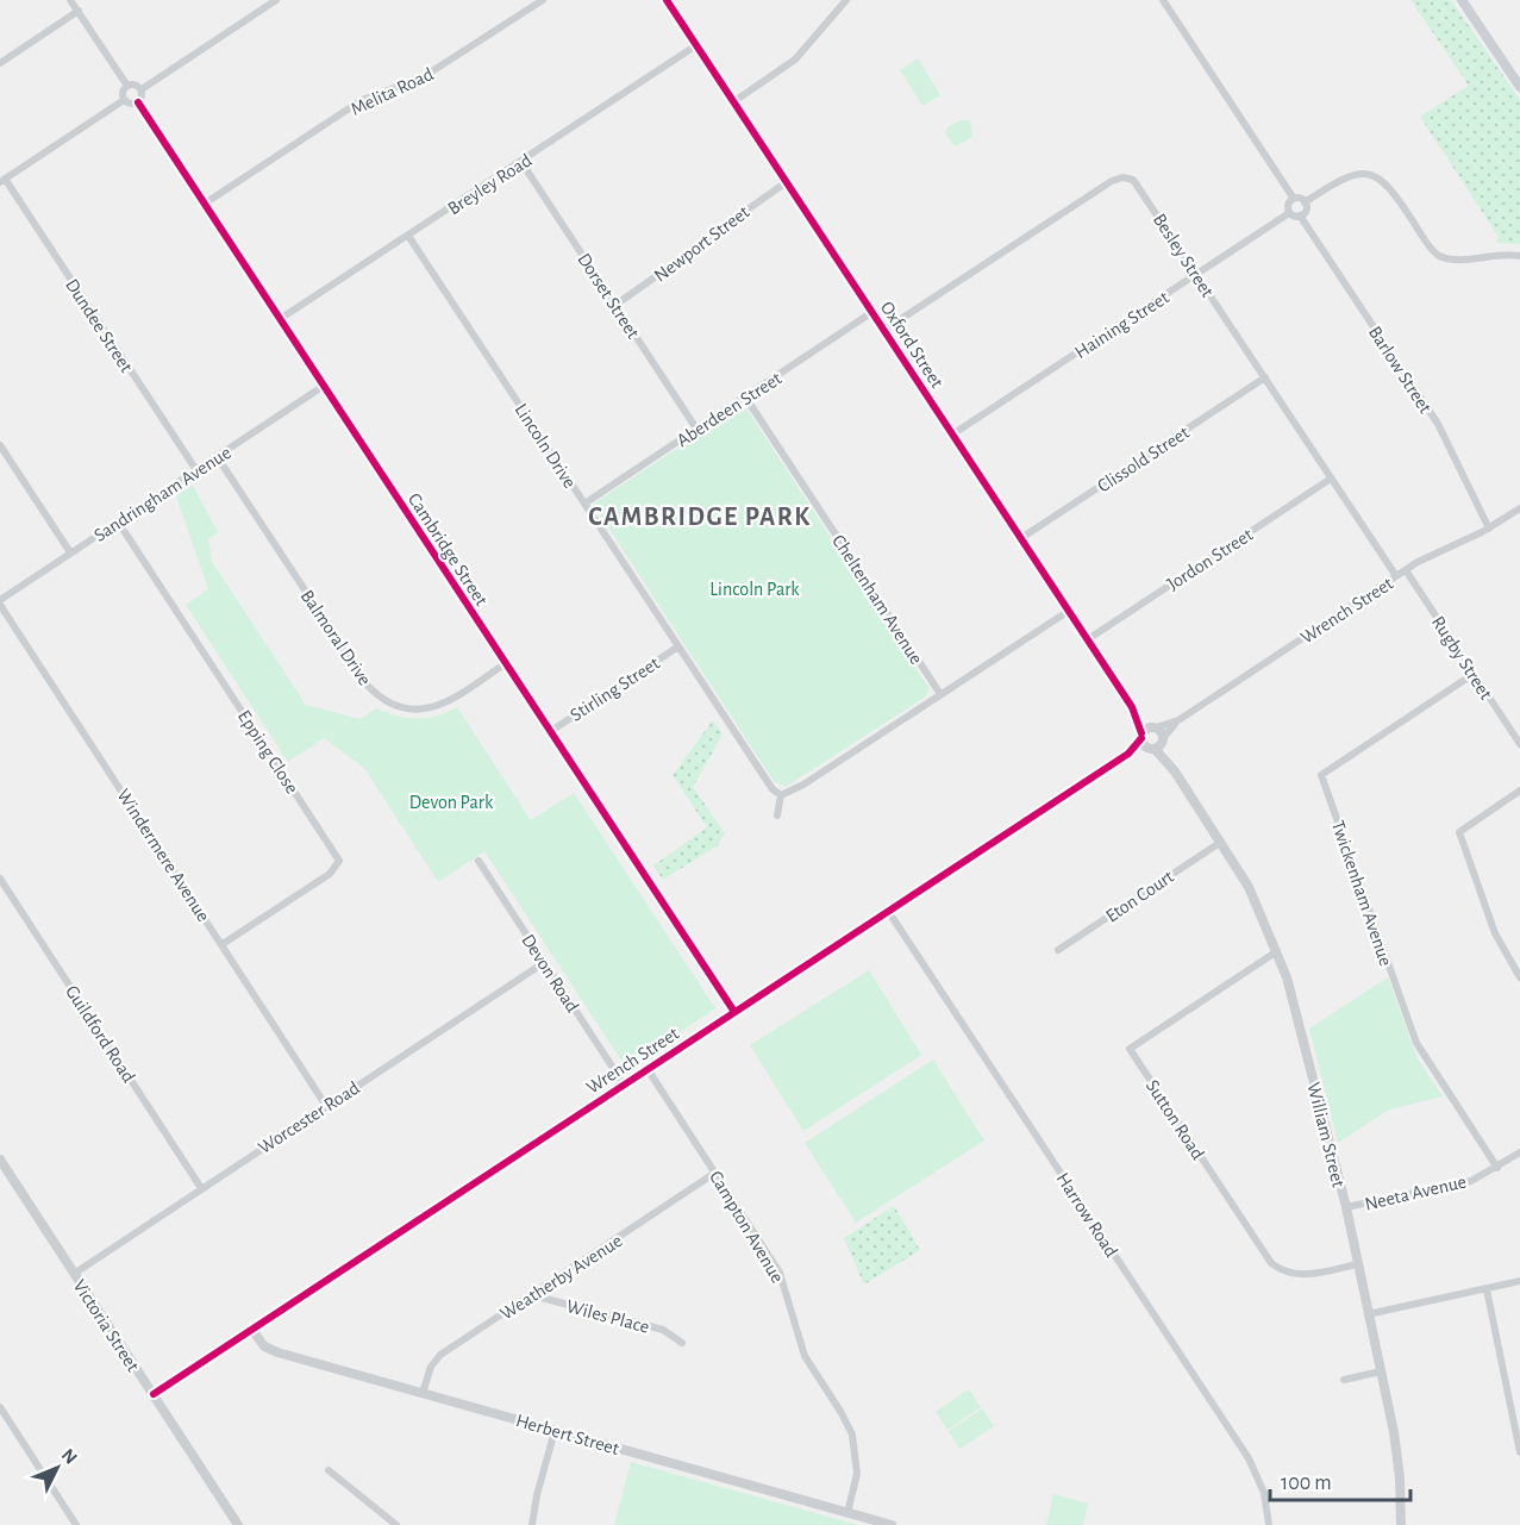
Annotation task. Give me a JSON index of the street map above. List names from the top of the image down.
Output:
{
  "streets": {
    "street": [
      "Melita Road",
      "Breyley Road",
      "Newport Street",
      "Besley Street",
      "Dorset Street",
      "Haining Street",
      "Dundee Street",
      "Oxford Street",
      "Barlow Street",
      "Aberdeen Street",
      "Lincoln Drive",
      "Clissold Street",
      "Sandringham Avenue",
      "Cambridge Street",
      "Jordon Street",
      "Cheltenham Avenue",
      "Wrench Street",
      "Balmoral Drive",
      "Rugby Street",
      "Stirling Street",
      "Epping Close",
      "Windermere Avenue",
      "Twickenham Avenue",
      "Eton Court",
      "Devon Road",
      "Guildford Road",
      "Worcester Road",
      "Sutton Road",
      "William Street",
      "Neeta Avenue",
      "Harrow Road",
      "Campton Avenue",
      "Weatherby Avenue",
      "Wiles Place",
      "Victoria Street",
      "Herbert Street"
    ]
  },
  "crossings": [
    ["Melita Road", "Cambridge Street"],
    ["Breyley Road", "Dorset Street"],
    ["Breyley Road", "Oxford Street"],
    ["Breyley Road", "Lincoln Drive"],
    ["Breyley Road", "Cambridge Street"],
    ["Newport Street", "Dorset Street"],
    ["Newport Street", "Oxford Street"],
    ["Besley Street", "Haining Street"],
    ["Besley Street", "Oxford Street"],
    ["Besley Street", "Clissold Street"],
    ["Besley Street", "Jordon Street"],
    ["Besley Street", "Wrench Street"],
    ["Dorset Street", "Aberdeen Street"],
    ["Haining Street", "Oxford Street"],
    ["Haining Street", "Barlow Street"],
    ["Dundee Street", "Sandringham Avenue"],
    ["Oxford Street", "Aberdeen Street"],
    ["Oxford Street", "Clissold Street"],
    ["Oxford Street", "Jordon Street"],
    ["Oxford Street", "Wrench Street"],
    ["Oxford Street", "William Street"],
    ["Barlow Street", "Wrench Street"],
    ["Aberdeen Street", "Lincoln Drive"],
    ["Aberdeen Street", "Cheltenham Avenue"],
    ["Lincoln Drive", "Stirling Street"],
    ["Sandringham Avenue", "Cambridge Street"],
    ["Sandringham Avenue", "Balmoral Drive"],
    ["Sandringham Avenue", "Epping Close"],
    ["Sandringham Avenue", "Windermere Avenue"],
    ["Cambridge Street", "Wrench Street"],
    ["Cambridge Street", "Balmoral Drive"],
    ["Cambridge Street", "Stirling Street"],
    ["Wrench Street", "Rugby Street"],
    ["Wrench Street", "Devon Road"],
    ["Wrench Street", "William Street"],
    ["Wrench Street", "Harrow Road"],
    ["Wrench Street", "Campton Avenue"],
    ["Wrench Street", "Victoria Street"],
    ["Wrench Street", "Herbert Street"],
    ["Rugby Street", "Twickenham Avenue"],
    ["Epping Close", "Windermere Avenue"],
    ["Windermere Avenue", "Worcester Road"],
    ["Twickenham Avenue", "Neeta Avenue"],
    ["Eton Court", "William Street"],
    ["Devon Road", "Worcester Road"],
    ["Guildford Road", "Worcester Road"],
    ["Worcester Road", "Victoria Street"],
    ["Sutton Road", "William Street"],
    ["William Street", "Neeta Avenue"],
    ["Campton Avenue", "Weatherby Avenue"],
    ["Campton Avenue", "Herbert Street"],
    ["Weatherby Avenue", "Wiles Place"],
    ["Weatherby Avenue", "Herbert Street"]
  ],
  "districts": ["CAMBRIDGE PARK"],
  "parks": ["Lincoln Park", "Devon Park"],
  "scale_bar": "100 m",
  "north": "top right"
}
